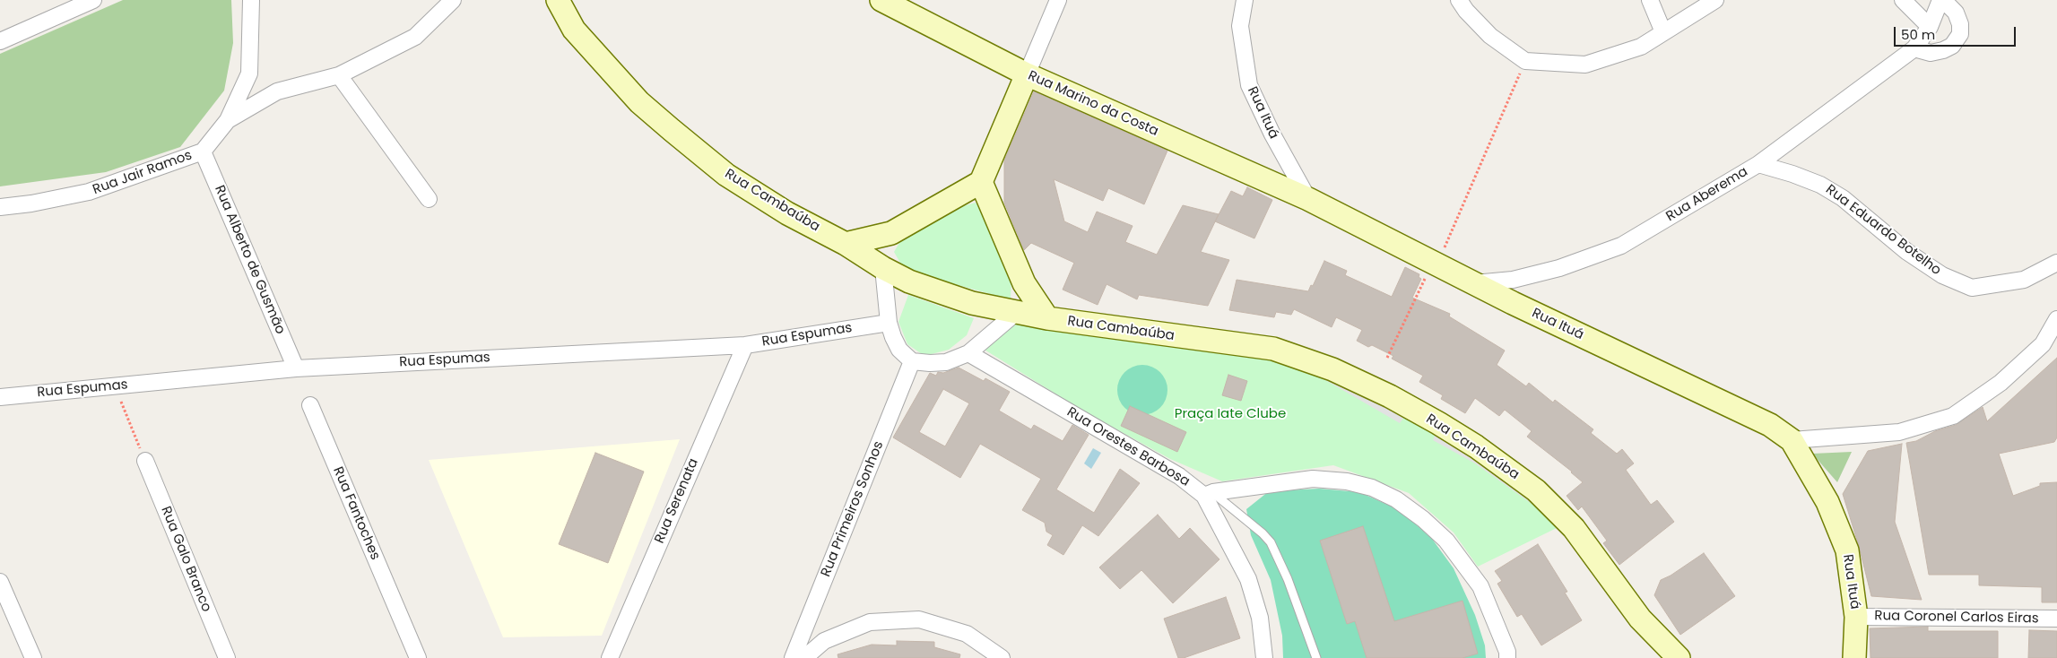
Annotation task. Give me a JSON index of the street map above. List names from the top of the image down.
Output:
{
  "streets": {
    "street": [
      "Rua Marino da Costa",
      "Rua Ituá",
      "Rua Jair Ramos",
      "Rua Aberema",
      "Rua Cambaúba",
      "Rua Eduardo Botelho",
      "Rua Alberto de Gusmão",
      "Rua Espumas",
      "Rua Orestes Barbosa",
      "Rua Serenata",
      "Rua Primeiros Sonhos",
      "Rua Fantoches",
      "Rua Galo Branco",
      "Rua Coronel Carlos Eiras"
    ]
  },
  "crossings": [
    ["Rua Marino da Costa", "Rua Ituá"],
    ["Rua Ituá", "Rua Aberema"],
    ["Rua Ituá", "Rua Coronel Carlos Eiras"],
    ["Rua Jair Ramos", "Rua Alberto de Gusmão"],
    ["Rua Aberema", "Rua Eduardo Botelho"],
    ["Rua Alberto de Gusmão", "Rua Espumas"],
    ["Rua Espumas", "Rua Serenata"]
  ],
  "parks": ["Praça Iate Clube"],
  "scale_bar": "50 m"
}
